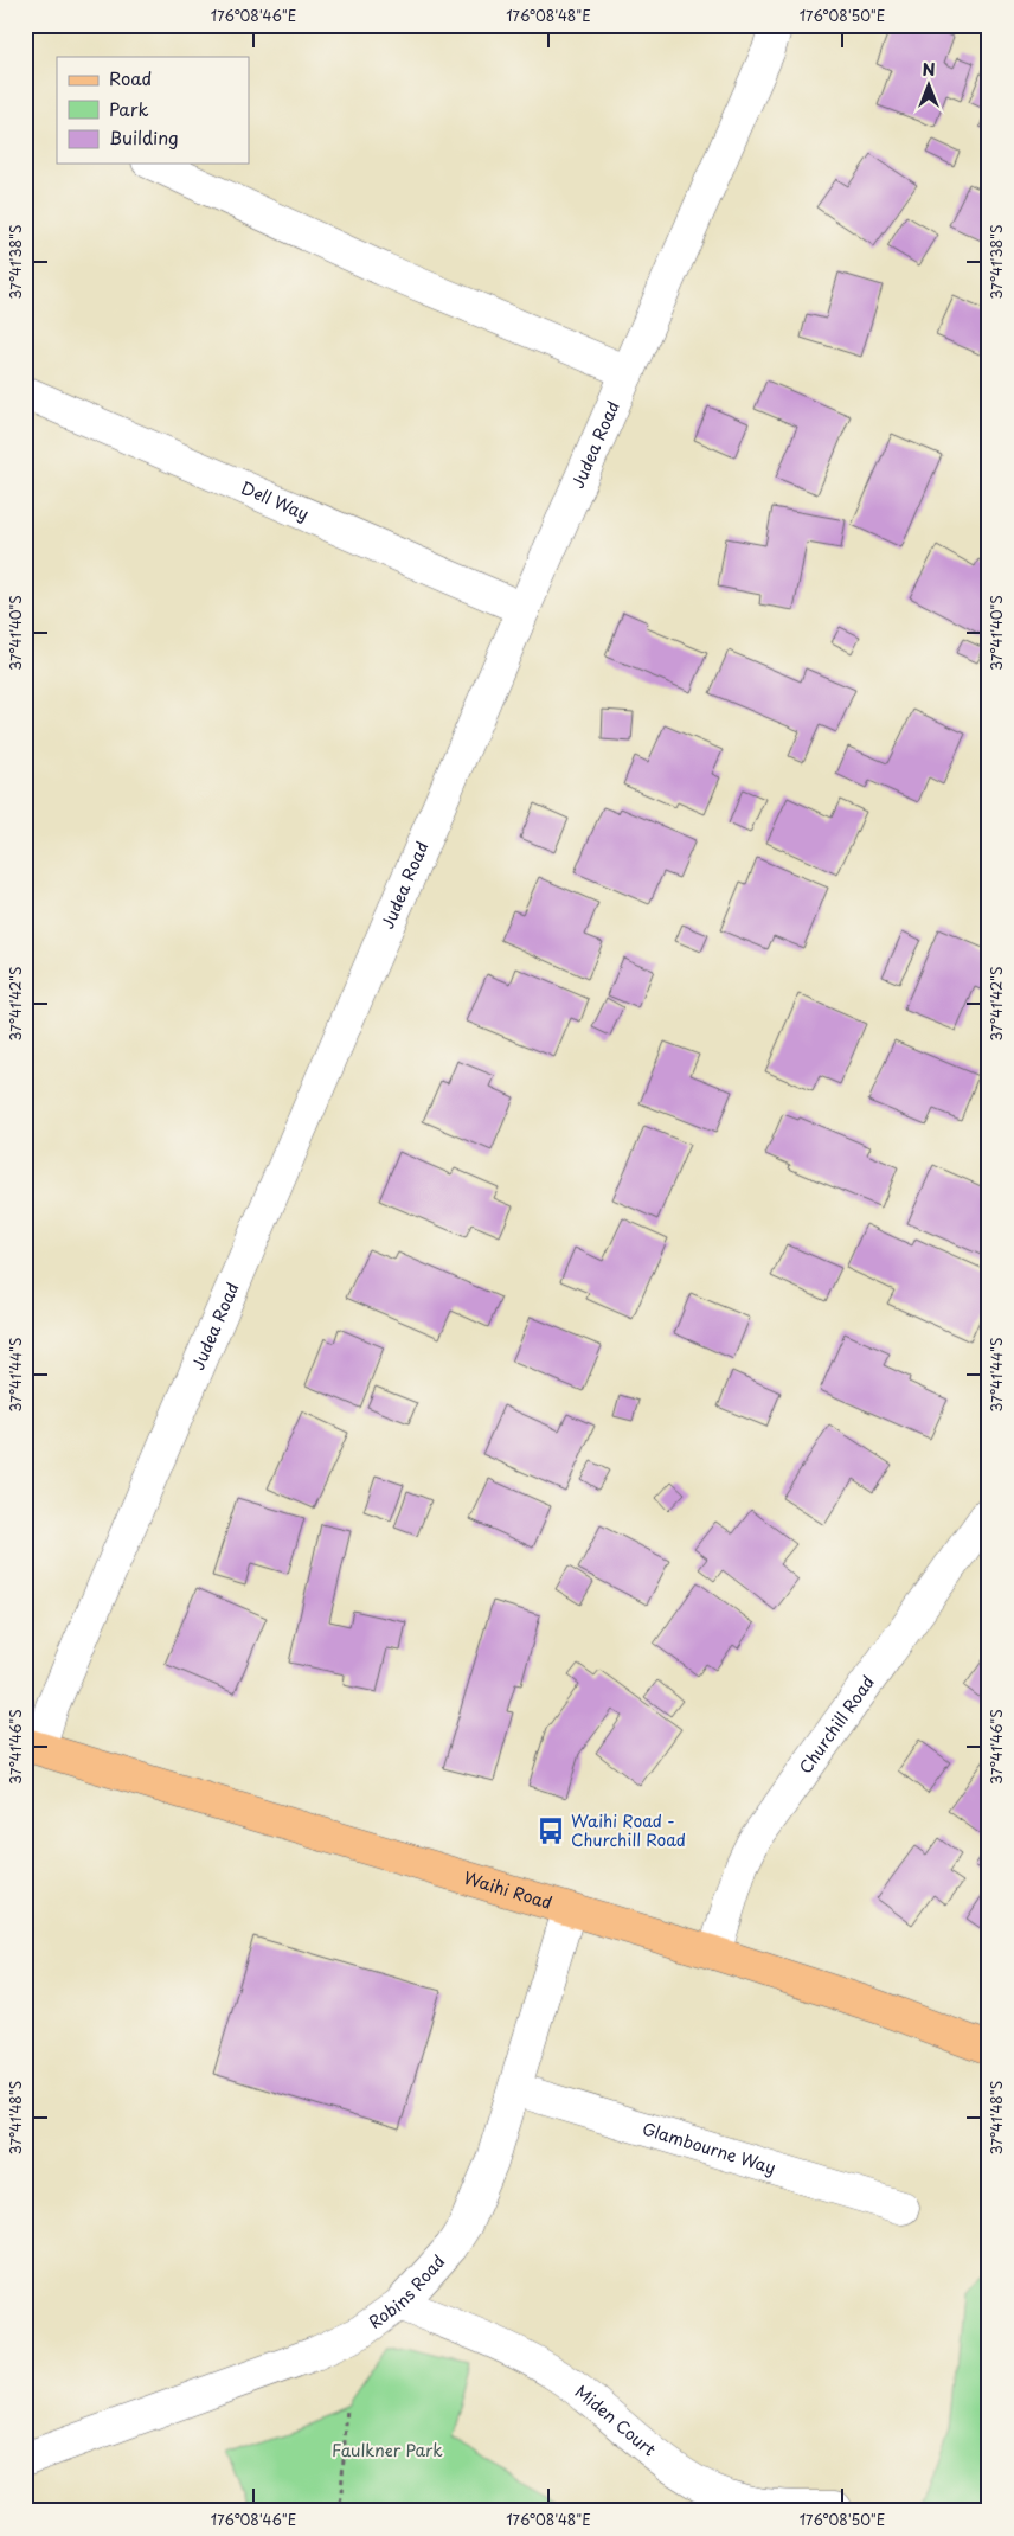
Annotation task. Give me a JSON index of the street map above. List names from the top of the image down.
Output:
{
  "streets": {
    "main road": ["Waihi Road"],
    "street": [
      "Judea Road",
      "Dell Way",
      "Churchill Road",
      "Glambourne Way",
      "Robins Road",
      "Miden Court"
    ]
  },
  "crossings": [
    ["Judea Road", "Dell Way"],
    ["Judea Road", "Waihi Road"],
    ["Churchill Road", "Waihi Road"],
    ["Waihi Road", "Robins Road"],
    ["Glambourne Way", "Robins Road"],
    ["Robins Road", "Miden Court"]
  ],
  "parks": ["Faulkner Park"],
  "places": {
    "bus stop": ["Waihi Road - Churchill Road"]
  },
  "legend": ["Road", "Park", "Building"],
  "north": "top",
  "coordinates": [
    "176°08'46\"E",
    "176°08'48\"E",
    "176°08'50\"E",
    "37°41'38\"S",
    "37°41'40\"S",
    "37°41'42\"S",
    "37°41'44\"S",
    "37°41'46\"S",
    "37°41'48\"S"
  ]
}
